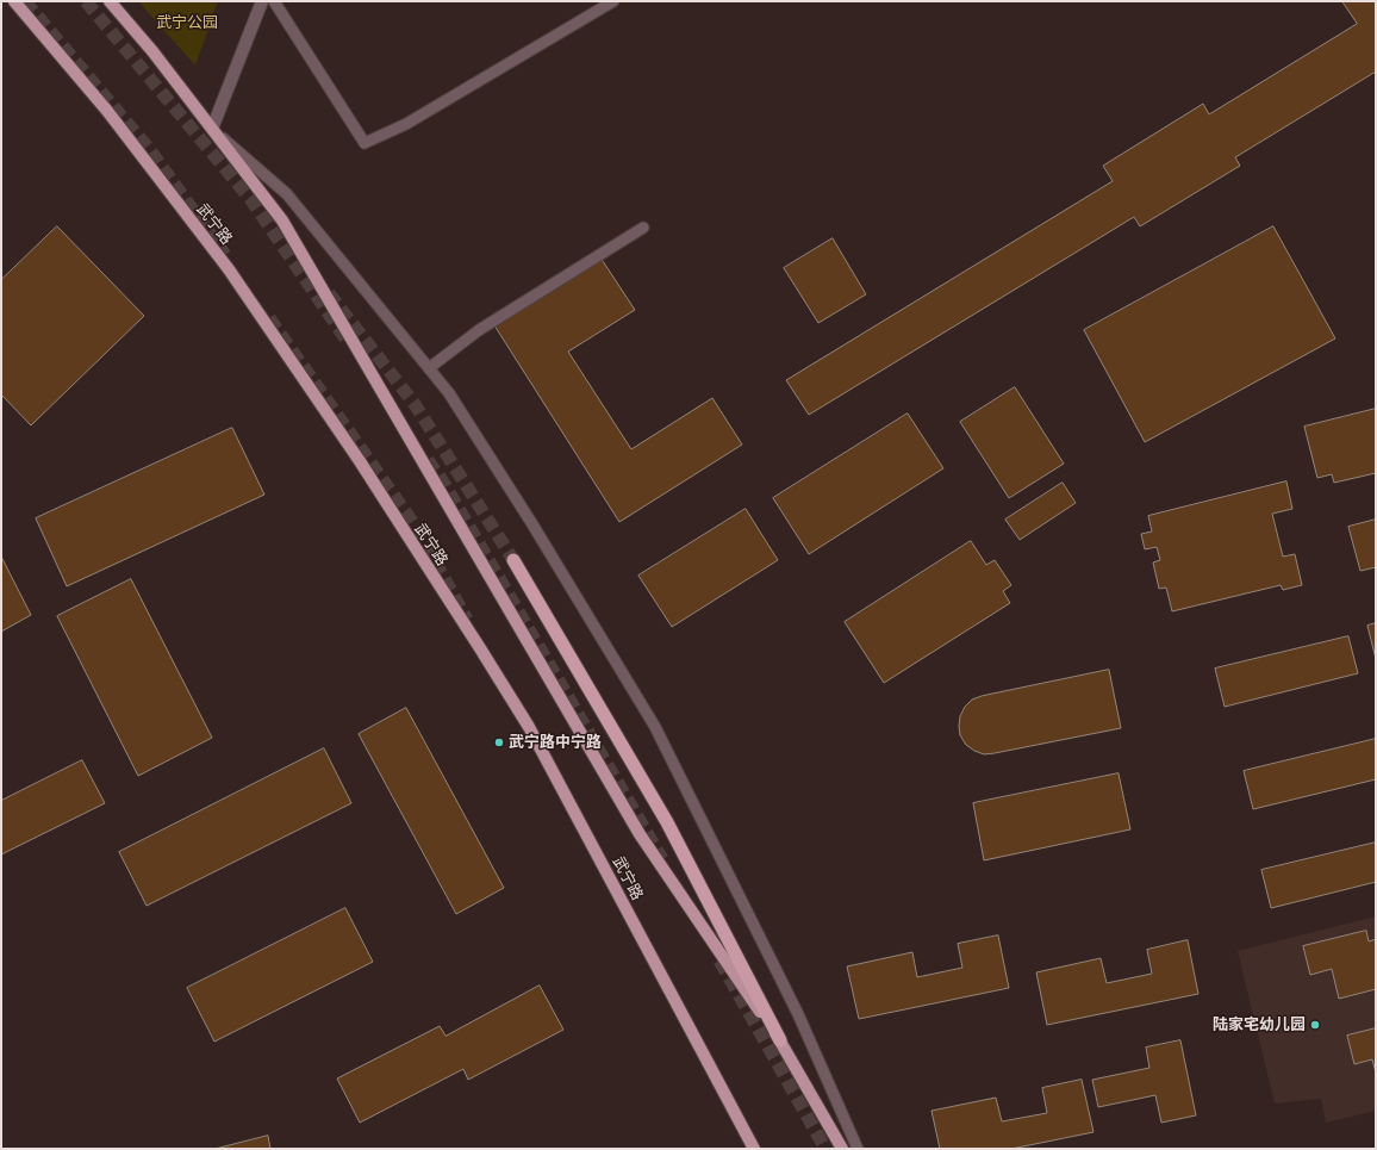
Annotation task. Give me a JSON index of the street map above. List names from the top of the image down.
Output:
{
  "streets": {
    "main road": ["武宁路"]
  },
  "parks": ["武宁公园"],
  "places": ["武宁路中宁路", "陆家宅幼儿园"]
}
